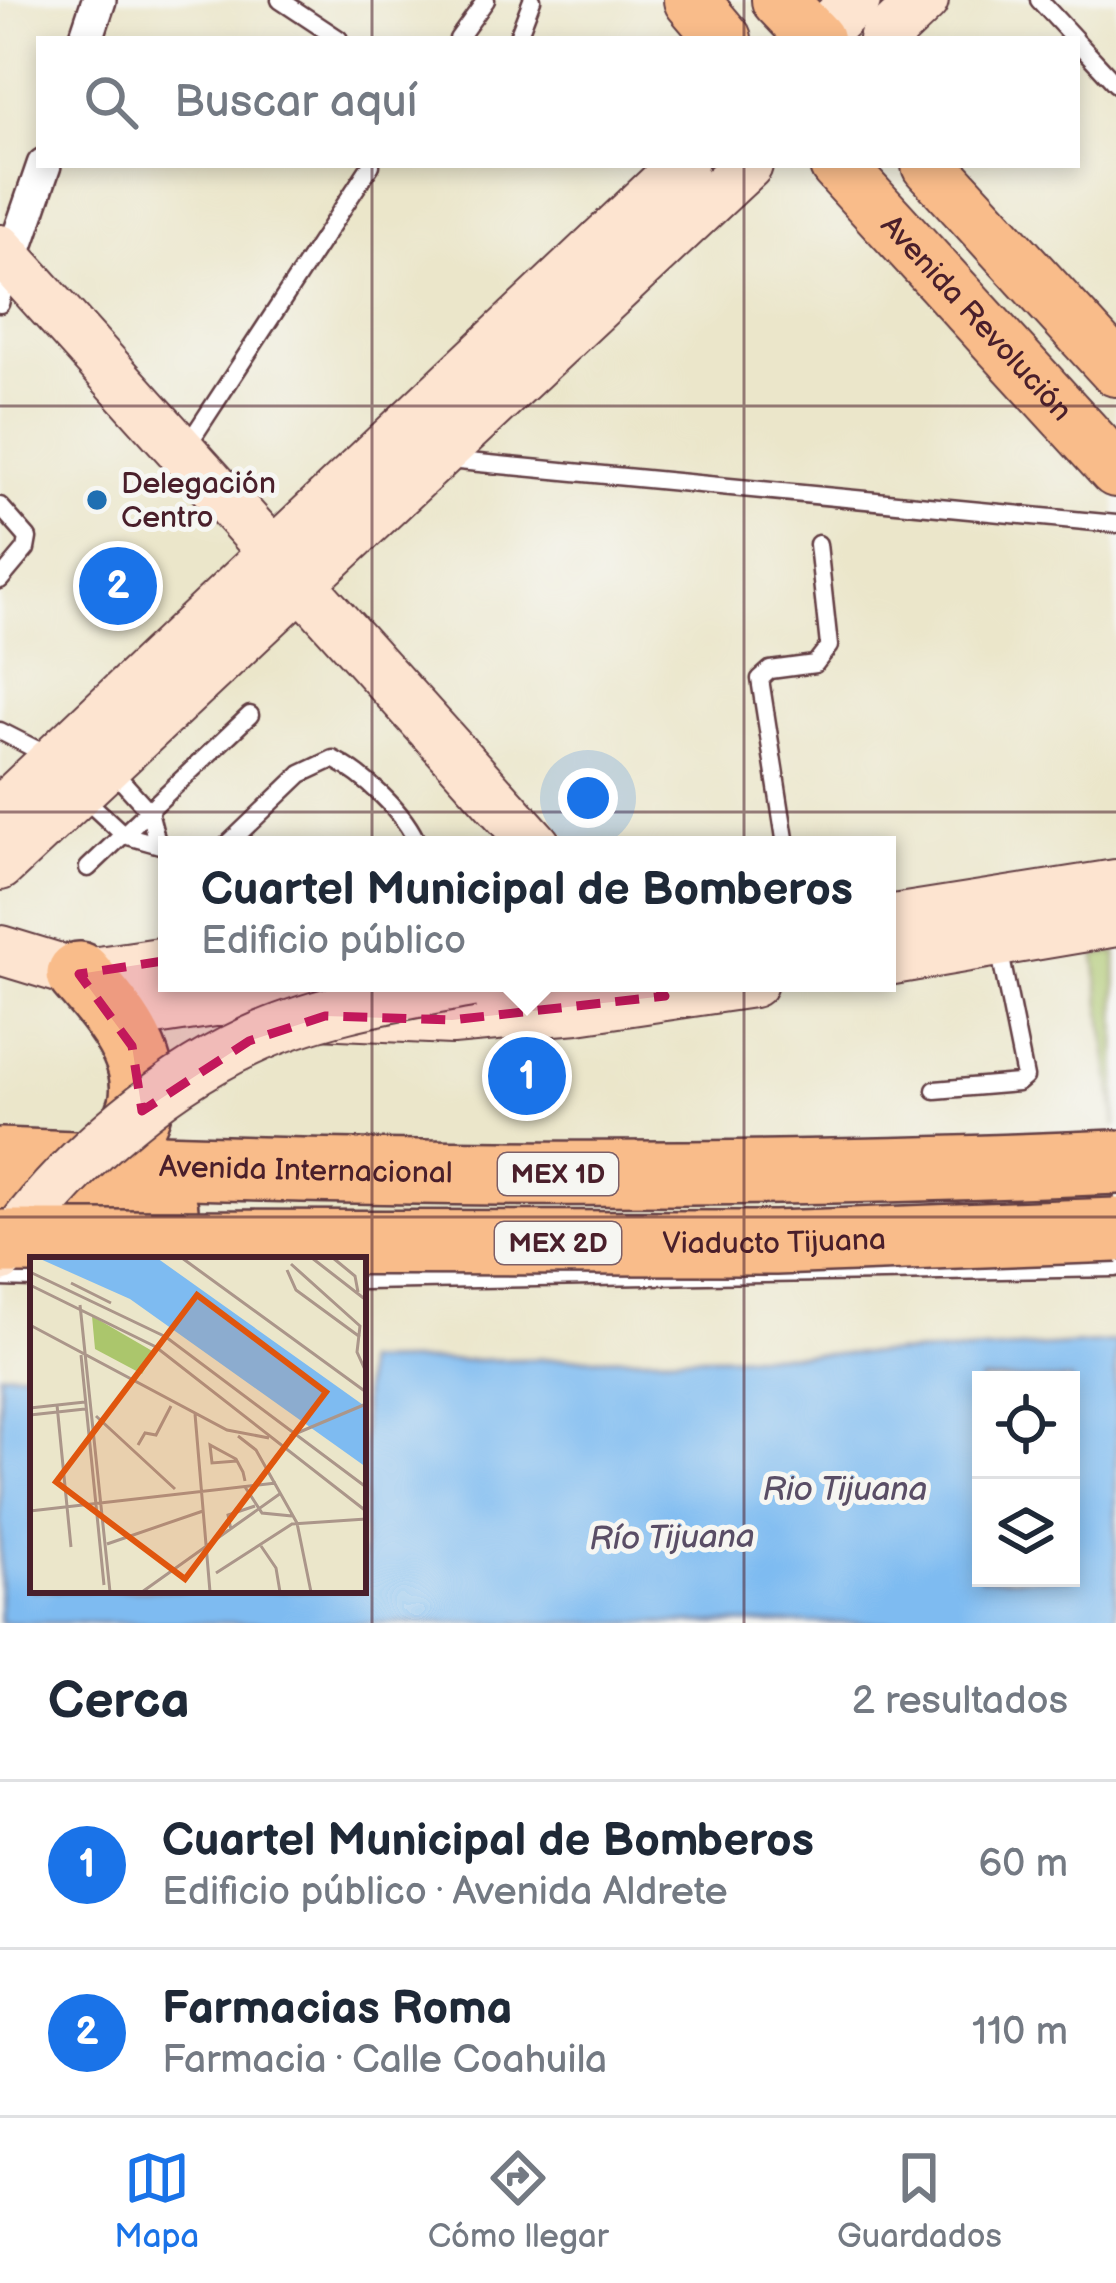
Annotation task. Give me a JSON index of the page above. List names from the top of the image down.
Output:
{
  "streets": {
    "highway": [
      "Avenida Internacional",
      "MEX 1D",
      "Viaducto Tijuana",
      "MEX 2D"
    ],
    "main road": ["Avenida Revolución"]
  },
  "water": ["Rio Tijuana", "Río Tijuana"],
  "places": ["Delegación Centro"],
  "page": {
    "search": "Buscar aquí",
    "pins": ["2", "1"],
    "popup": ["Cuartel Municipal de Bomberos", "Edificio público"],
    "heading": ["Cerca", "2 resultados"],
    "list": [
      {
        "mark": "1",
        "name": "Cuartel Municipal de Bomberos",
        "note": "Edificio público · Avenida Aldrete",
        "value": "60 m"
      },
      {
        "mark": "2",
        "name": "Farmacias Roma",
        "note": "Farmacia · Calle Coahuila",
        "value": "110 m"
      }
    ],
    "nav": ["Mapa", "Cómo llegar", "Guardados"]
  }
}
